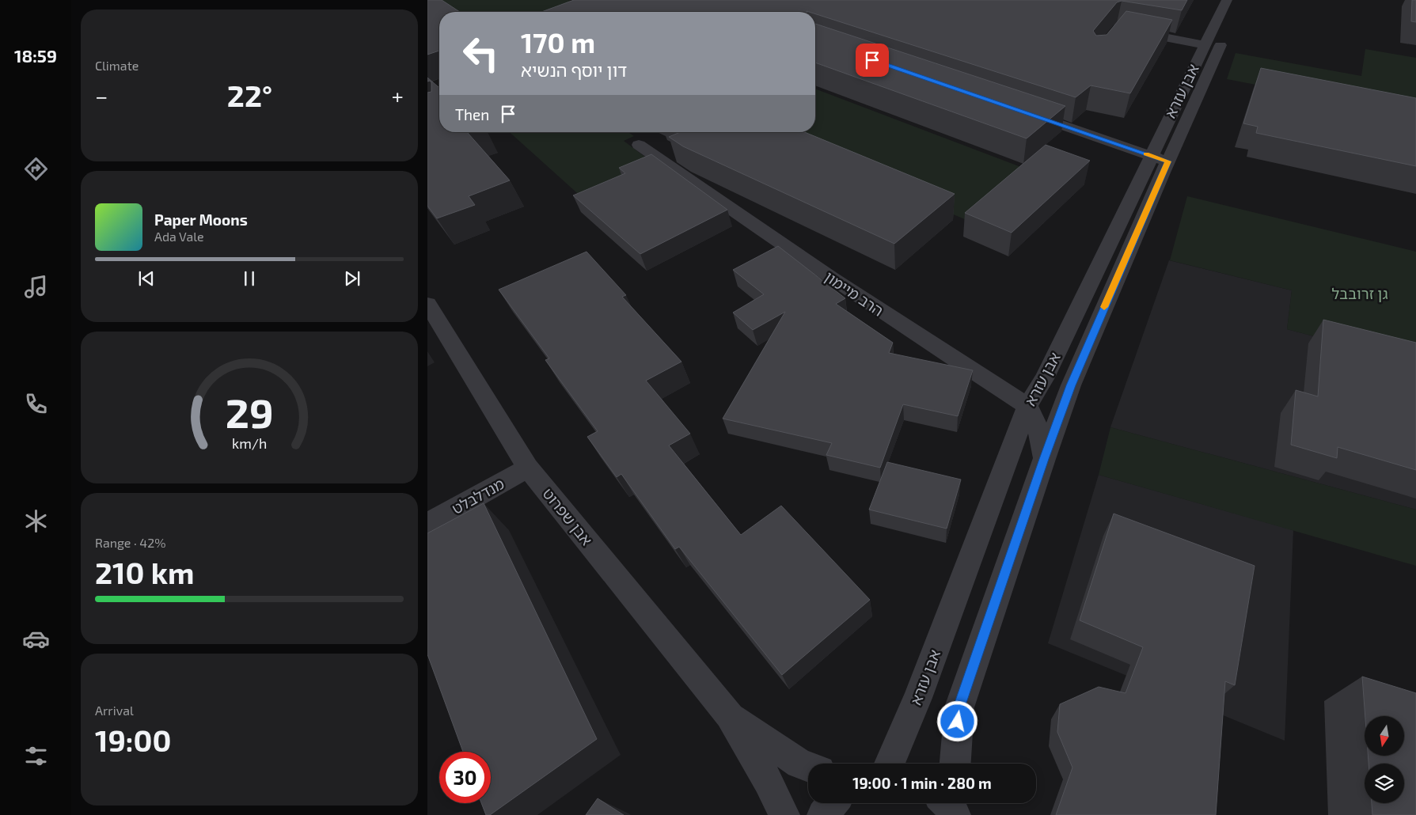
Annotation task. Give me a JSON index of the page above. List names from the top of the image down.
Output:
{
  "streets": {
    "street": [
      "אבן עזרא",
      "הרב מיימון",
      "מנדלבלט",
      "אבן שפרוט"
    ]
  },
  "crossings": [
    ["אבן עזרא", "הרב מיימון"],
    ["מנדלבלט", "אבן שפרוט"]
  ],
  "parks": ["גן זרובבל"],
  "north": "bottom",
  "page": {
    "tabs": "18:59",
    "tile": [
      "Climate",
      ["Range · 42%", "210 km"],
      ["Arrival", "19:00"]
    ],
    "turn": ["170 m", "דון יוסף הנשיא"],
    "heat": ["−", "22°", "+"],
    "then": "Then",
    "song": ["Paper Moons", "Ada Vale"],
    "limit": "30",
    "trip": "19:00 · 1 min · 280 m",
    "gauge": ["29", "km/h"]
  }
}
